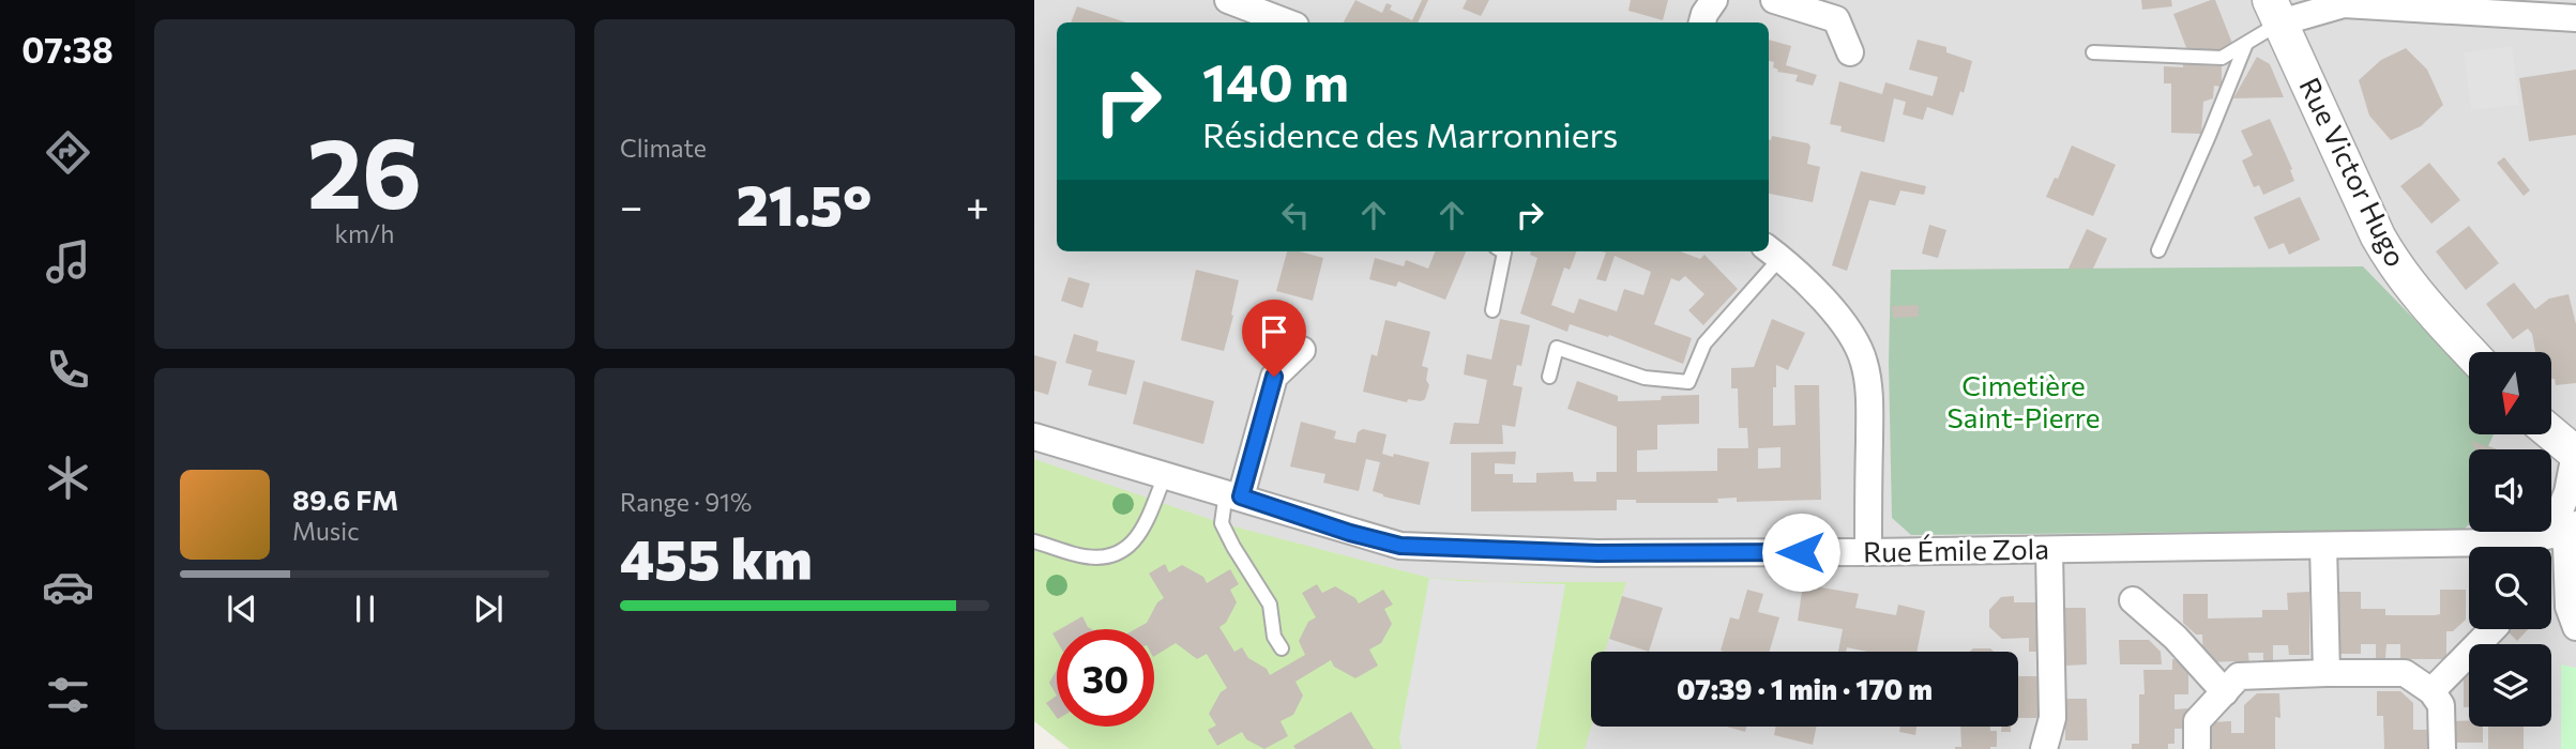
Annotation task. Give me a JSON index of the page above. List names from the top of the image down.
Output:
{
  "streets": {
    "street": ["Rue Victor Hugo", "Rue Émile Zola"]
  },
  "parks": ["Cimetière Saint-Pierre"],
  "north": "bottom",
  "page": {
    "tabs": "07:38",
    "tile": [
      ["26", "km/h"],
      "Climate",
      ["Range · 91%", "455 km"]
    ],
    "turn": ["140 m", "Résidence des Marronniers"],
    "heat": ["−", "21.5°", "+"],
    "song": ["89.6 FM", "Music"],
    "limit": "30",
    "trip": "07:39 · 1 min · 170 m"
  }
}
